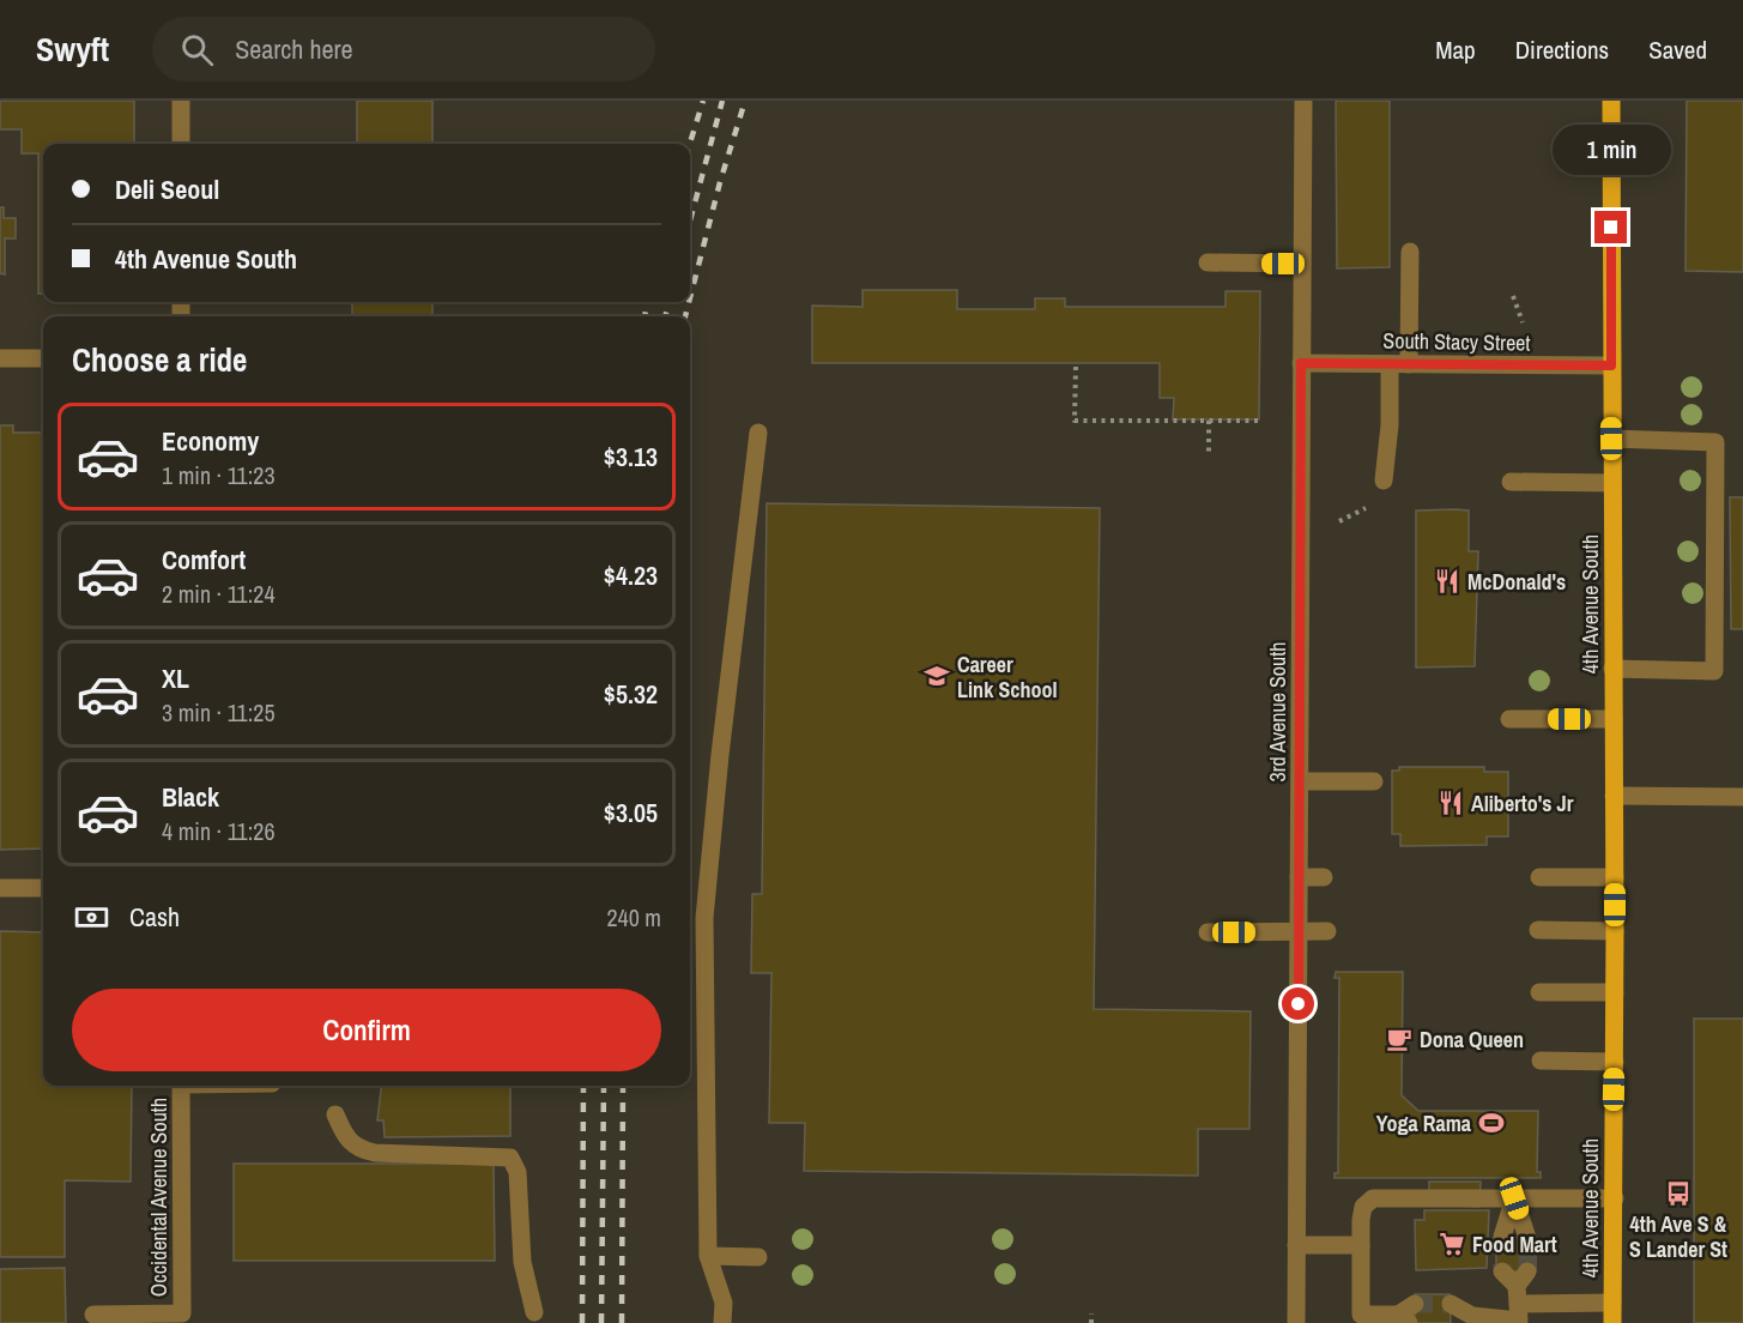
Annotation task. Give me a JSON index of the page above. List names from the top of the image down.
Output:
{
  "streets": {
    "main road": ["4th Avenue South"],
    "street": ["South Stacy Street", "3rd Avenue South", "Occidental Avenue South"]
  },
  "crossings": [
    ["South Stacy Street", "4th Avenue South"],
    ["South Stacy Street", "3rd Avenue South"]
  ],
  "places": {
    "restaurant": ["McDonald's", "Aliberto's Jr"],
    "school or university": ["Career Link School"],
    "cafe": ["Dona Queen"],
    "sports": ["Yoga Rama"],
    "bus stop": ["4th Ave S & S Lander St"],
    "supermarket": ["Food Mart"]
  },
  "page": {
    "header": "Swyft",
    "search": "Search here",
    "nav": ["Map", "Directions", "Saved"],
    "bubble": "1 min",
    "banner": ["Deli Seoul", "4th Avenue South"],
    "heading": "Choose a ride",
    "list": [
      {
        "name": "Economy",
        "note": "1 min · 11:23",
        "value": "$3.13"
      },
      {
        "name": "Comfort",
        "note": "2 min · 11:24",
        "value": "$4.23"
      },
      {
        "name": "XL",
        "note": "3 min · 11:25",
        "value": "$5.32"
      },
      {
        "name": "Black",
        "note": "4 min · 11:26",
        "value": "$3.05"
      }
    ],
    "pay": ["Cash", "240 m"],
    "buttons": "Confirm"
  }
}
